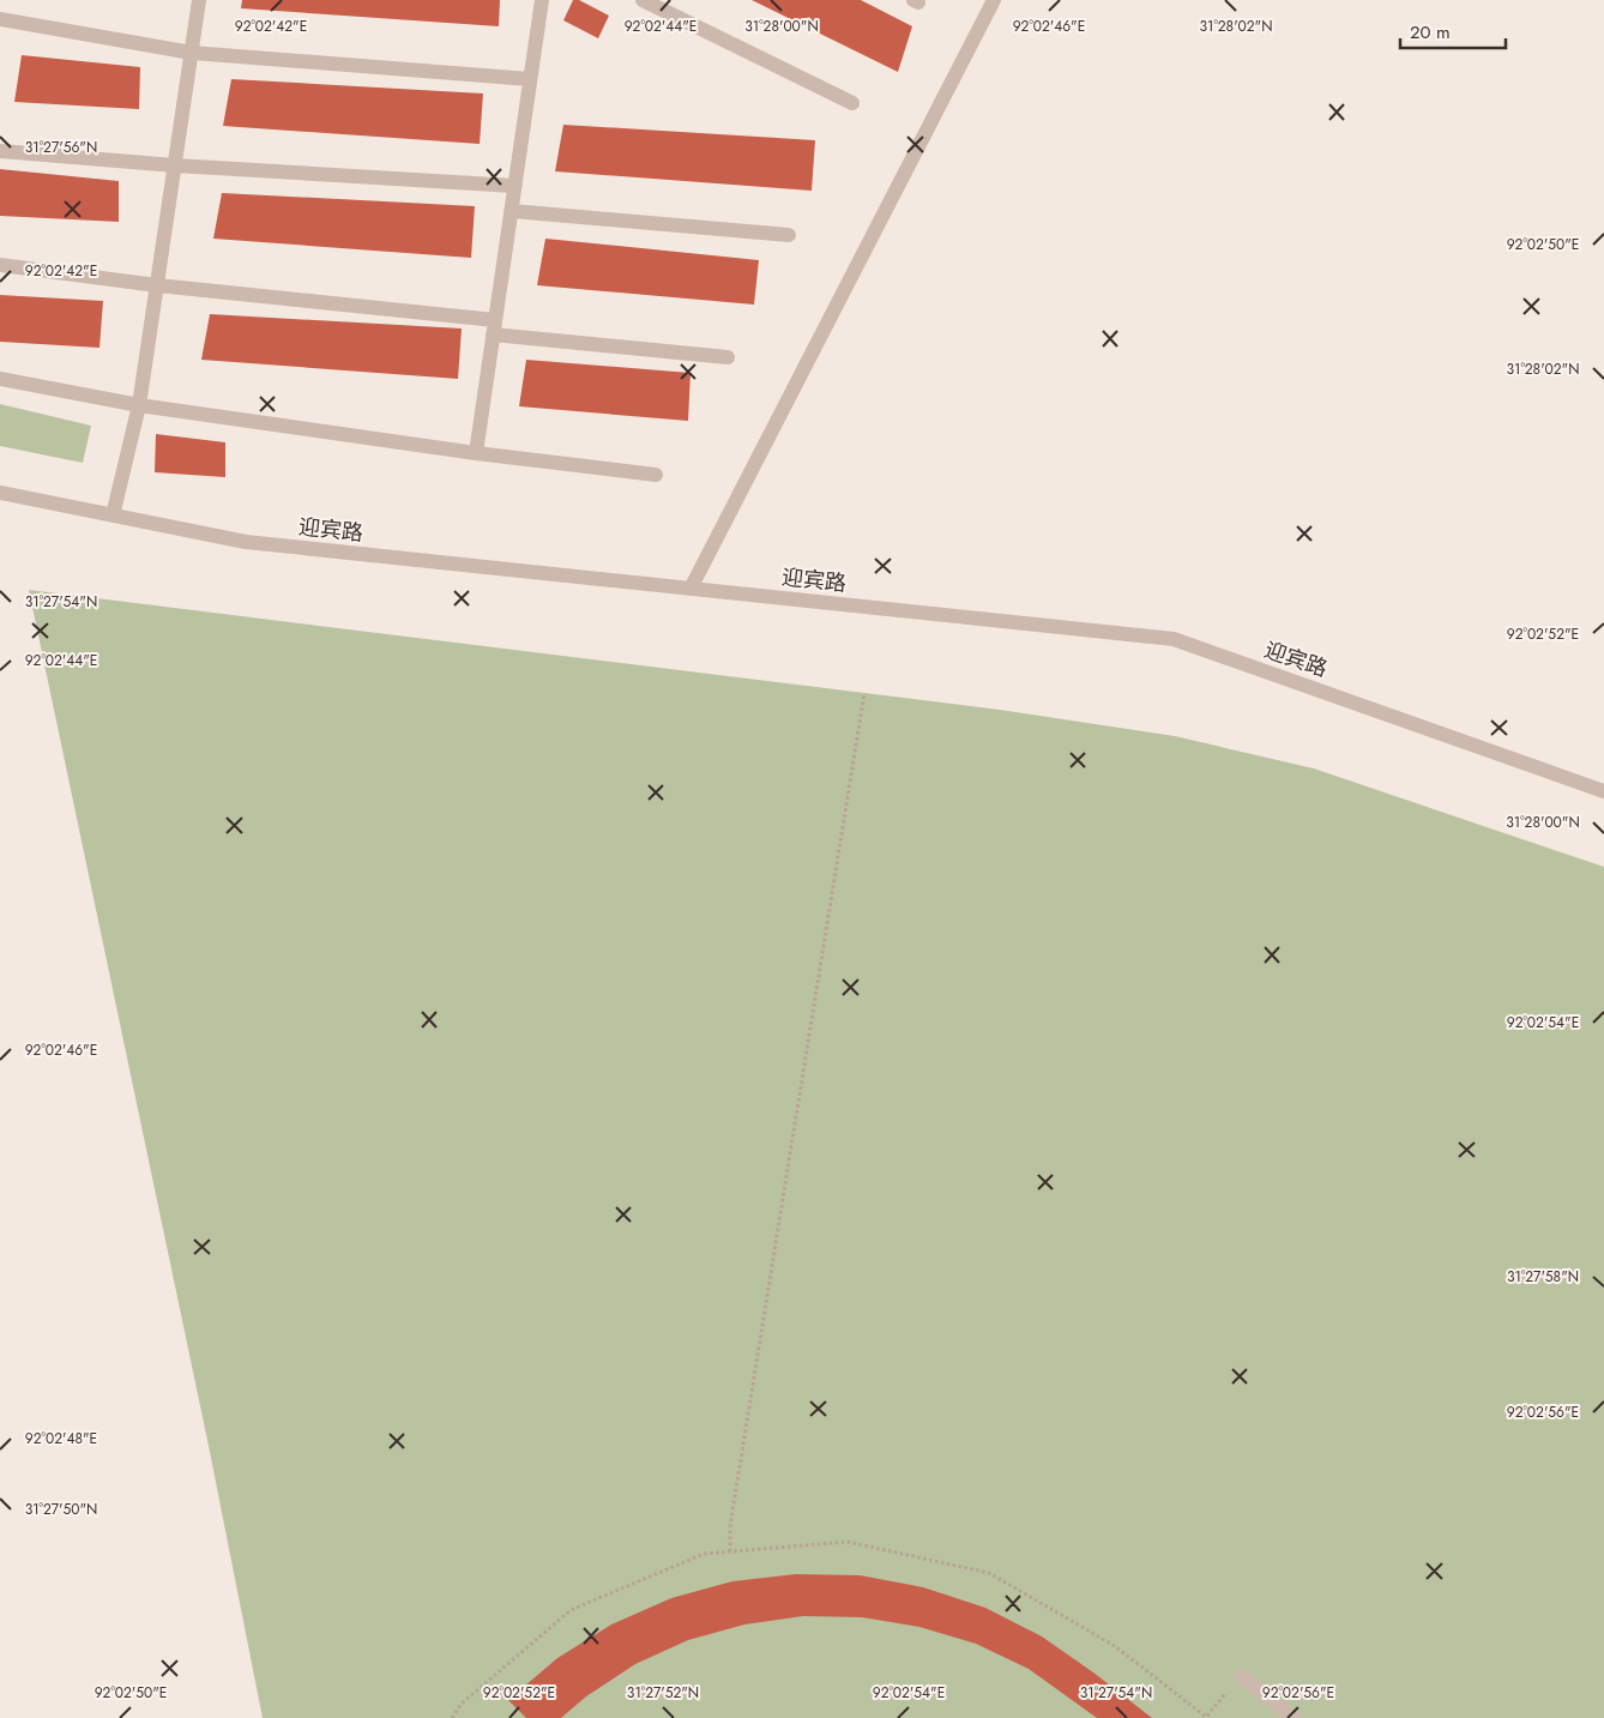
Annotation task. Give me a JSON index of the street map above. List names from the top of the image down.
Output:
{
  "streets": {
    "street": ["迎宾路"]
  },
  "scale_bar": "20 m",
  "coordinates": [
    "92°02'42\"E",
    "92°02'44\"E",
    "31°28'00\"N",
    "92°02'46\"E",
    "31°28'02\"N",
    "31°27'56\"N",
    "92°02'50\"E",
    "31°27'54\"N",
    "92°02'52\"E",
    "92°02'54\"E",
    "31°27'58\"N",
    "92°02'56\"E",
    "92°02'48\"E",
    "31°27'50\"N",
    "31°27'52\"N"
  ]
}
